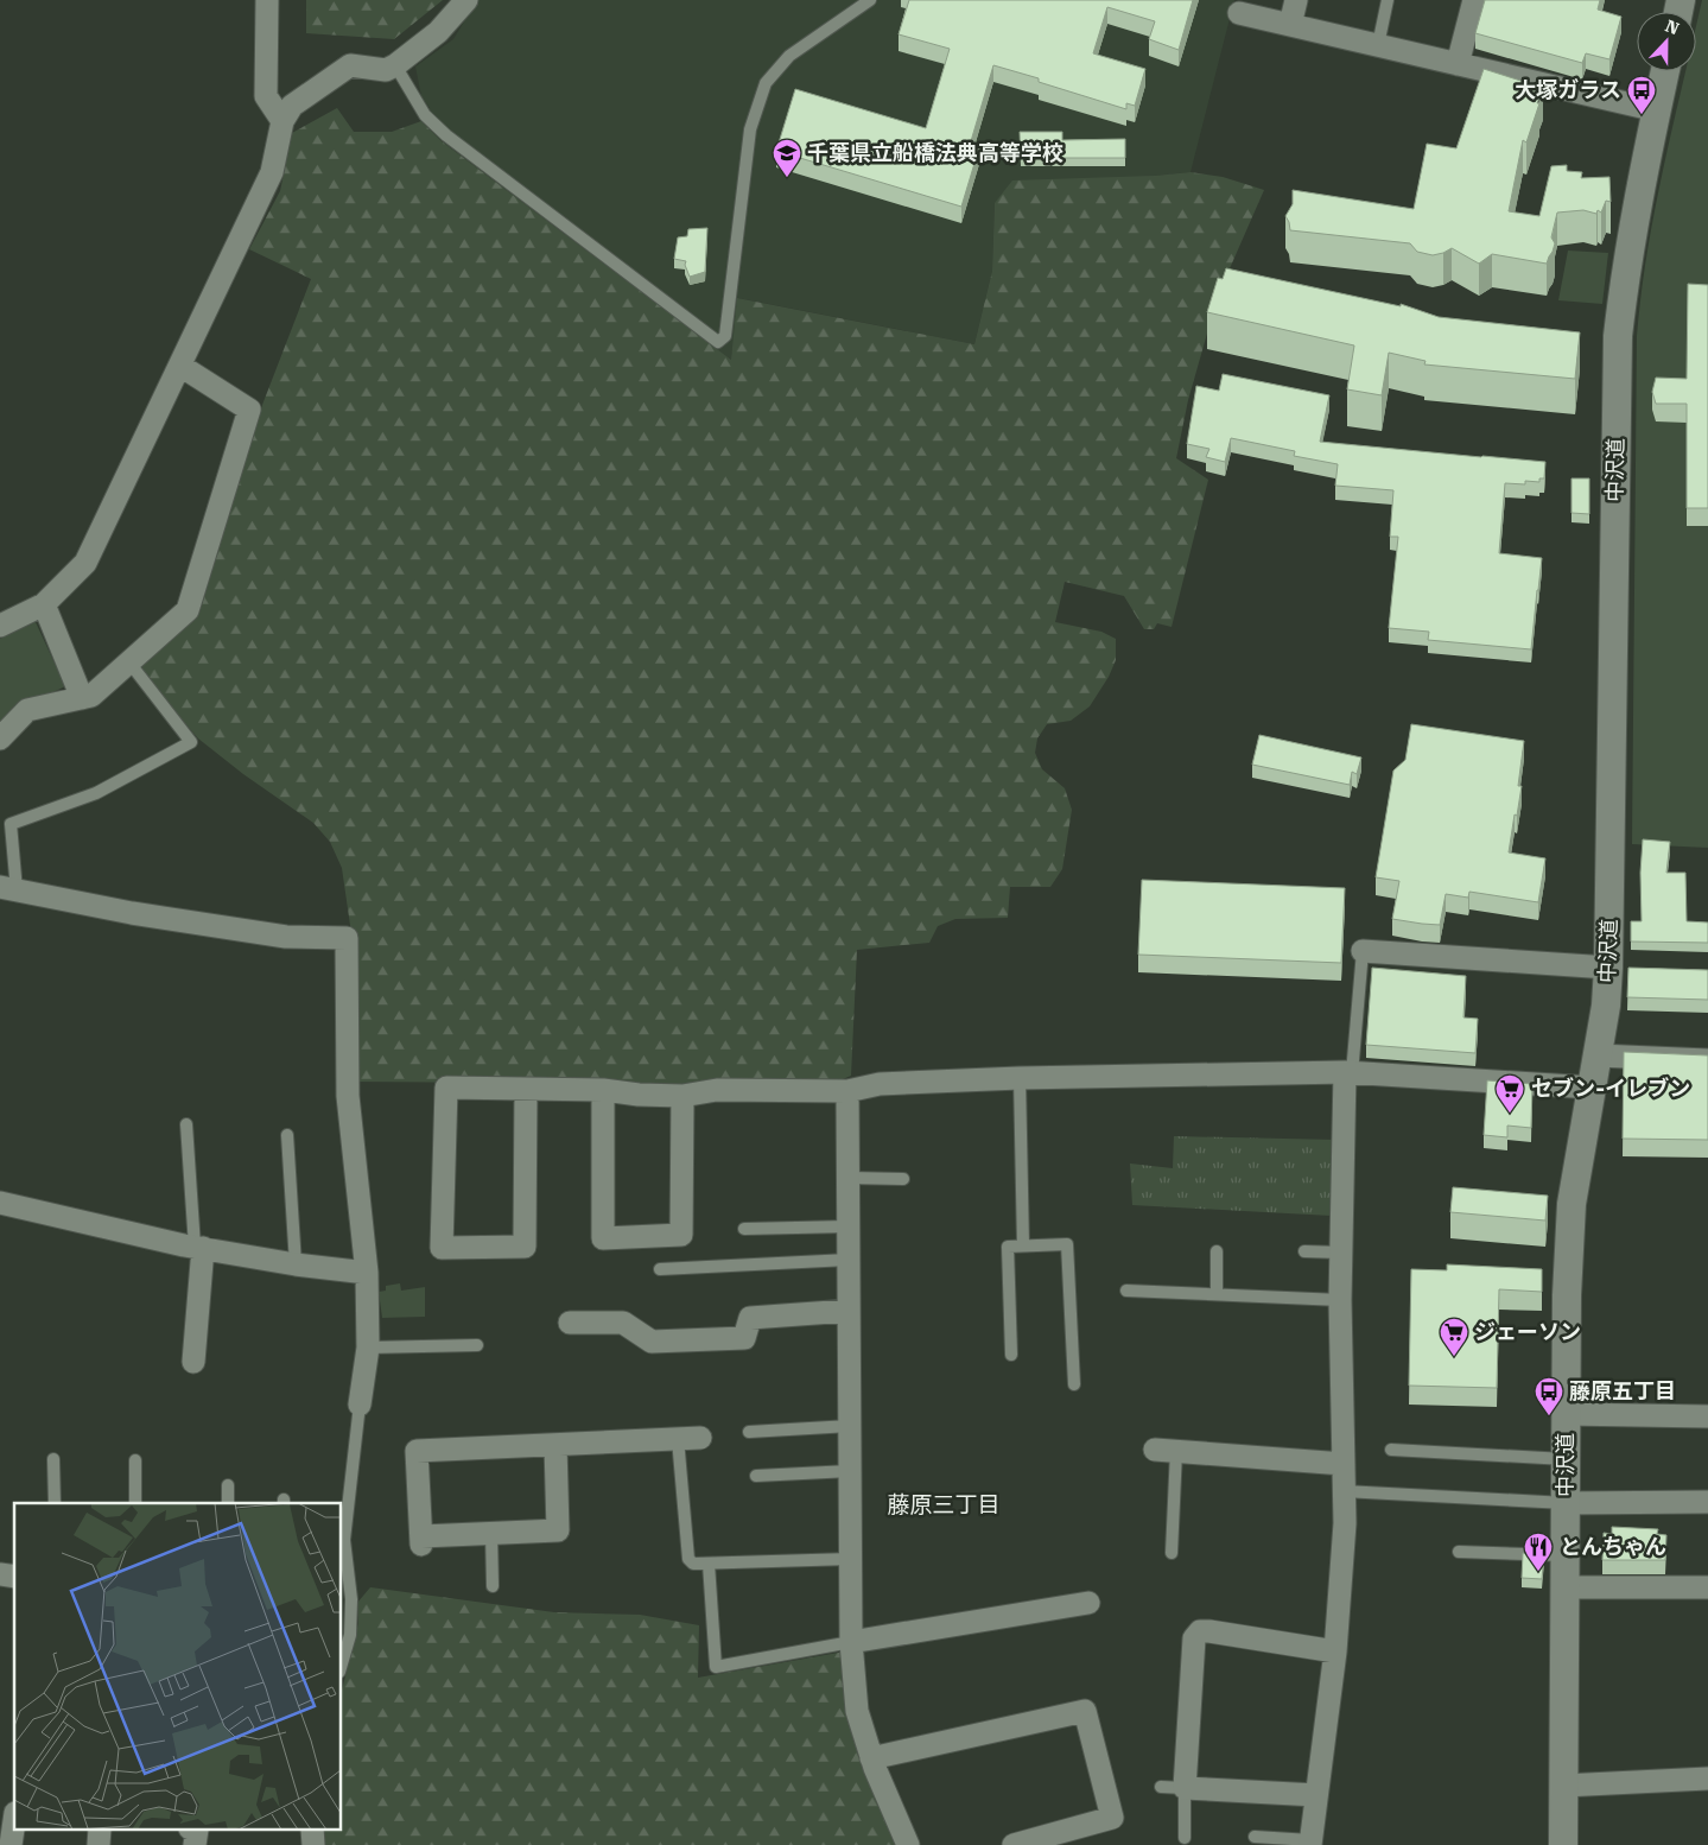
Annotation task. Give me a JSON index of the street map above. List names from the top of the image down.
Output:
{
  "streets": {
    "street": ["中沢道"]
  },
  "districts": ["藤原三丁目"],
  "places": {
    "bus stop": ["大塚ガラス", "藤原五丁目"],
    "school or university": ["千葉県立船橋法典高等学校"],
    "supermarket": ["セブン-イレブン", "ジェーソン"],
    "restaurant": ["とんちゃん"]
  },
  "north": "top"
}
